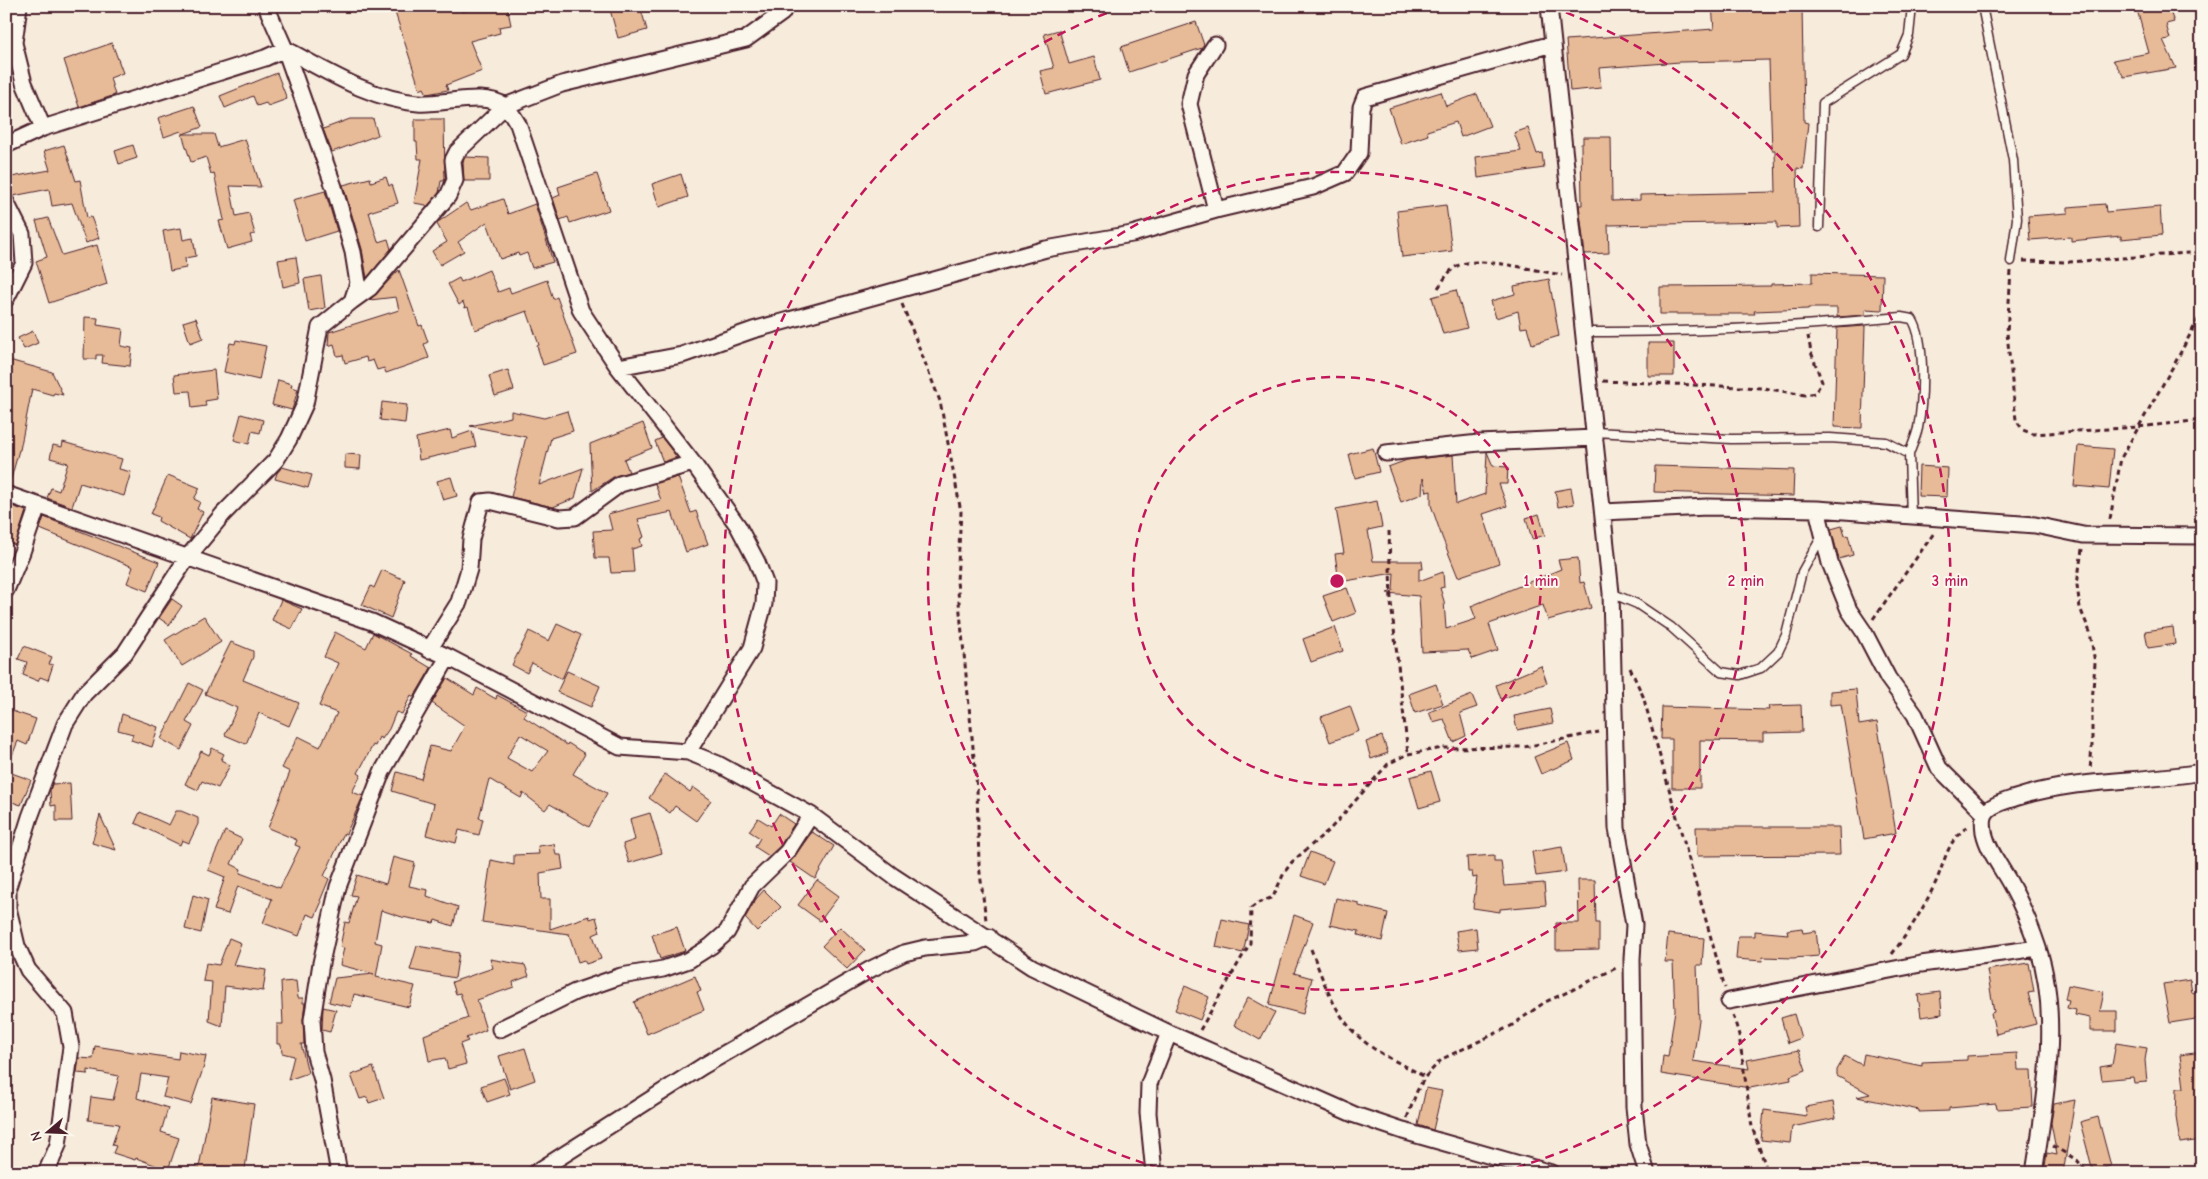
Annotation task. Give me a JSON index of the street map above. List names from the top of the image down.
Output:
{
  "north": "left",
  "rings": ["1 min", "2 min", "3 min"]
}
